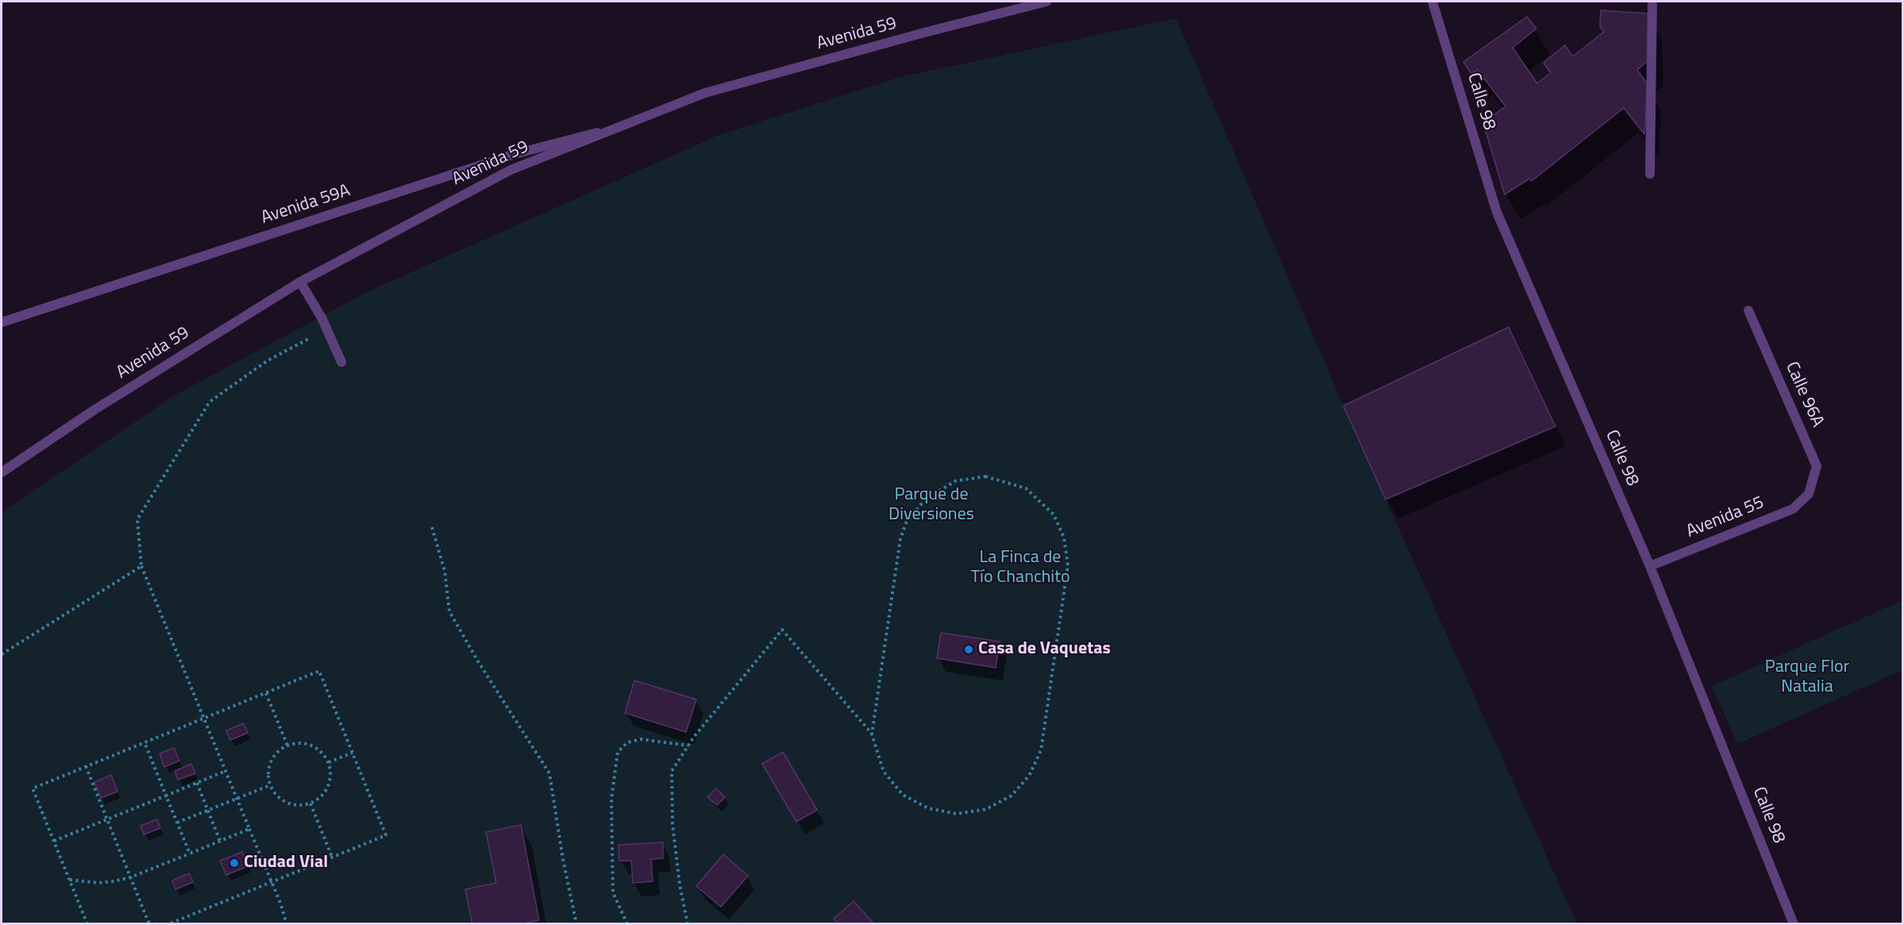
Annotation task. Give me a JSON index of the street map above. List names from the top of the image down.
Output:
{
  "streets": {
    "street": [
      "Avenida 59",
      "Calle 98",
      "Avenida 59A",
      "Calle 96A",
      "Avenida 55"
    ]
  },
  "crossings": [
    ["Avenida 59", "Avenida 59A"],
    ["Calle 98", "Avenida 55"],
    ["Calle 96A", "Avenida 55"]
  ],
  "parks": ["Parque de Diversiones", "La Finca de Tío Chanchito", "Parque Flor Natalia"],
  "places": ["Casa de Vaquetas", "Ciudad Vial"]
}
